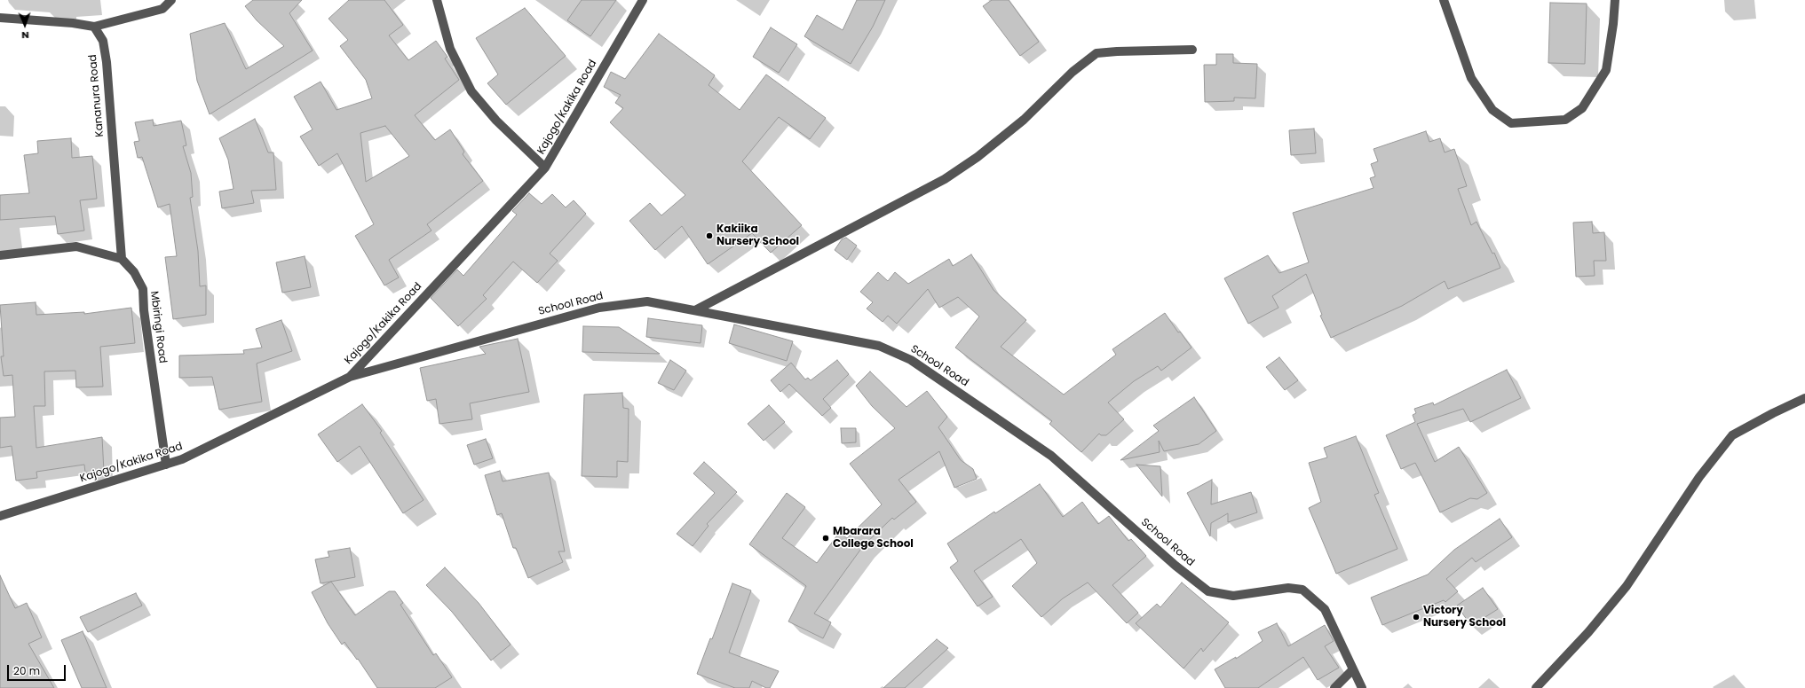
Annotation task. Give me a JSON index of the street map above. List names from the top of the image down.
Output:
{
  "streets": {
    "street": [
      "Kananura Road",
      "Kajogo/Kakika Road",
      "School Road",
      "Mbiringi Road"
    ]
  },
  "crossings": [
    ["Kananura Road", "Mbiringi Road"],
    ["Kajogo/Kakika Road", "School Road"],
    ["Kajogo/Kakika Road", "Mbiringi Road"]
  ],
  "places": ["Kakiika Nursery School", "Mbarara College School", "Victory Nursery School"],
  "scale_bar": "20 m",
  "north": "bottom"
}
